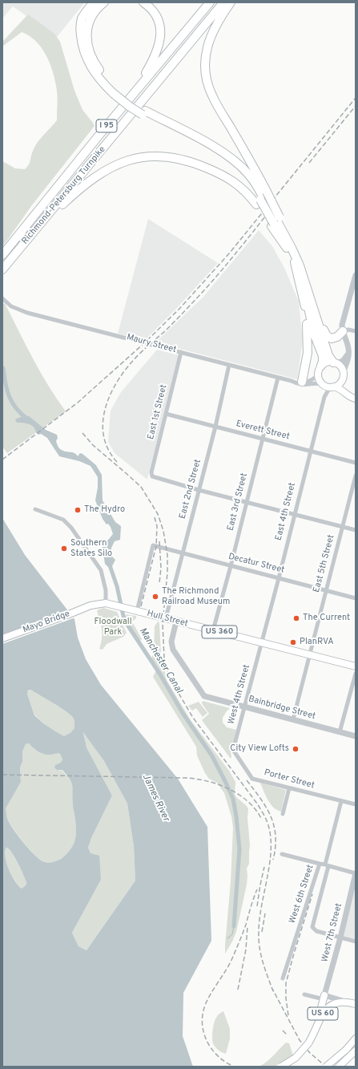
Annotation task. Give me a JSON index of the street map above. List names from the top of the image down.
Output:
{
  "streets": {
    "highway": ["I 95", "Richmond-Petersburg Turnpike"],
    "main road": [
      "Hull Street",
      "Mayo Bridge",
      "US 360",
      "US 60"
    ],
    "street": [
      "Maury Street",
      "East 1st Street",
      "Everett Street",
      "East 2nd Street",
      "East 3rd Street",
      "East 4th Street",
      "Decatur Street",
      "East 5th Street",
      "West 4th Street",
      "Bainbridge Street",
      "Porter Street",
      "West 6th Street",
      "West 7th Street"
    ]
  },
  "crossings": [
    ["Maury Street", "East 1st Street"],
    ["Maury Street", "East 2nd Street"],
    ["Maury Street", "East 3rd Street"],
    ["Maury Street", "East 4th Street"],
    ["East 1st Street", "Everett Street"],
    ["East 1st Street", "East 2nd Street"],
    ["Everett Street", "East 2nd Street"],
    ["Everett Street", "East 3rd Street"],
    ["Everett Street", "East 4th Street"],
    ["East 2nd Street", "Decatur Street"],
    ["East 2nd Street", "Hull Street"],
    ["East 3rd Street", "Decatur Street"],
    ["East 3rd Street", "Hull Street"],
    ["East 4th Street", "Decatur Street"],
    ["East 4th Street", "Hull Street"],
    ["East 4th Street", "West 4th Street"],
    ["Decatur Street", "East 5th Street"],
    ["Decatur Street", "Hull Street"],
    ["East 5th Street", "Hull Street"],
    ["East 5th Street", "Bainbridge Street"],
    ["Hull Street", "Mayo Bridge"],
    ["Hull Street", "West 4th Street"],
    ["Hull Street", "Bainbridge Street"],
    ["West 4th Street", "Bainbridge Street"],
    ["West 4th Street", "Porter Street"],
    ["Porter Street", "West 6th Street"]
  ],
  "water": ["Manchester Canal", "James River"],
  "parks": ["Floodwall Park"],
  "places": [
    "The Hydro",
    "Southern States Silo",
    "The Richmond Railroad Museum",
    "The Current",
    "PlanRVA",
    "City View Lofts"
  ]
}
